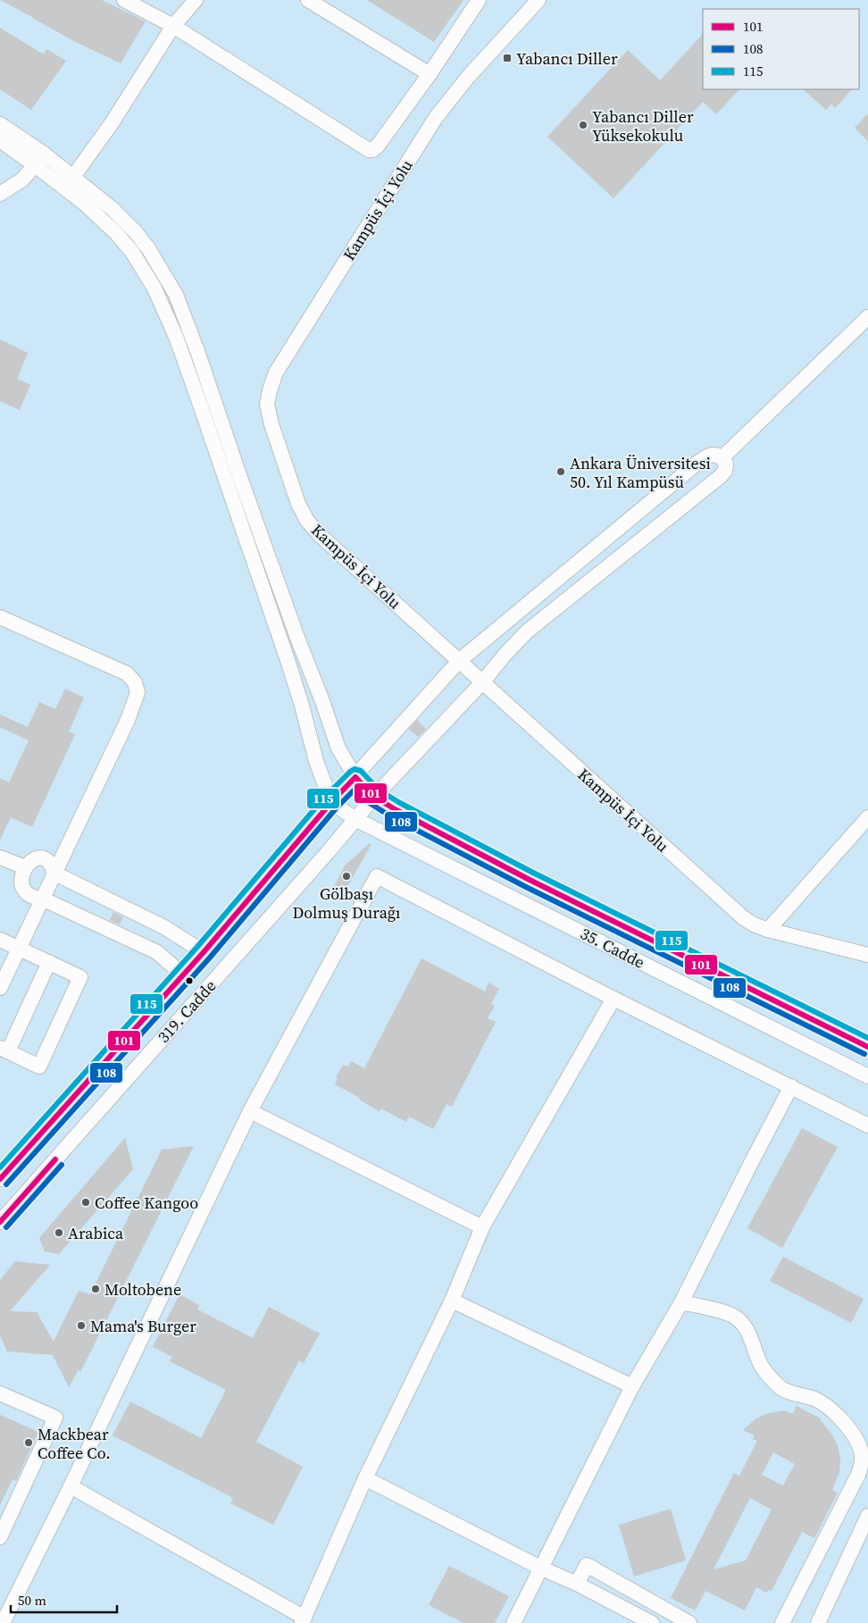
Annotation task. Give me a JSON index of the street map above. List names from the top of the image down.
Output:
{
  "streets": {
    "street": ["Kampüs İçi Yolu", "35. Cadde", "319. Cadde"]
  },
  "crossings": [
    ["Kampüs İçi Yolu", "319. Cadde"],
    ["35. Cadde", "319. Cadde"]
  ],
  "places": {
    "transit": ["Yabancı Diller"],
    "other": [
      "Yabancı Diller Yüksekokulu",
      "Ankara Üniversitesi 50. Yıl Kampüsü",
      "Gölbaşı Dolmuş Durağı",
      "Coffee Kangoo",
      "Arabica",
      "Moltobene",
      "Mama's Burger",
      "Mackbear Coffee Co."
    ]
  },
  "lines": ["transit line 115", "transit line 101", "transit line 108"],
  "legend": ["101", "108", "115"],
  "scale_bar": "50 m"
}
